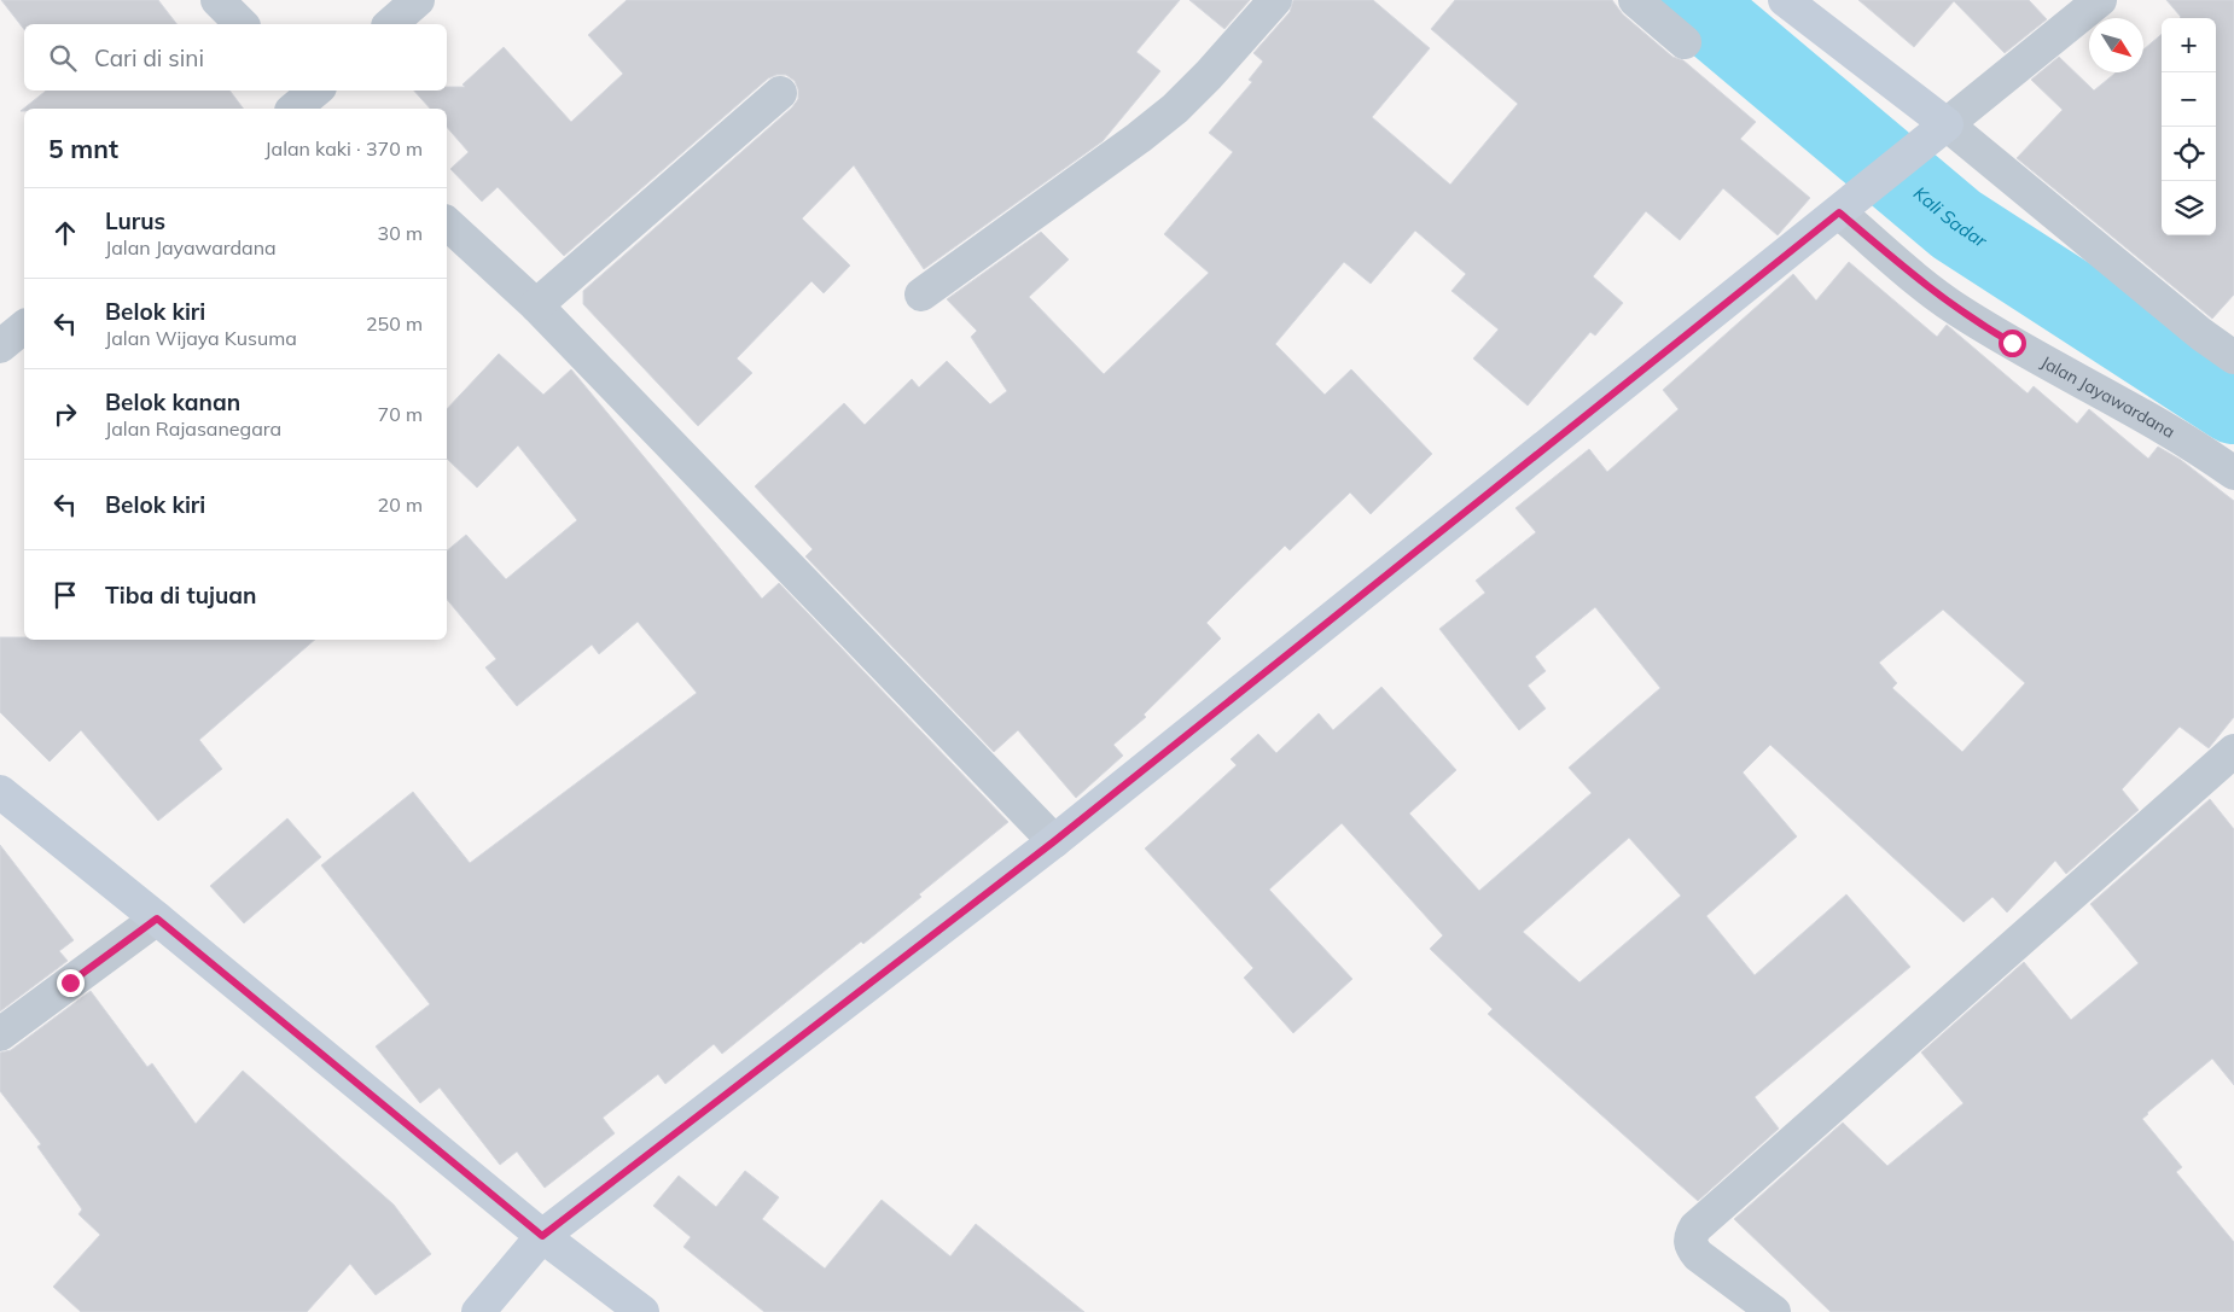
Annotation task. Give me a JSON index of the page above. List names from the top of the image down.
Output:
{
  "streets": {
    "street": ["Jalan Jayawardana"]
  },
  "water": ["Kali Sadar"],
  "north": "bottom right",
  "page": {
    "map_buttons": ["+", "−"],
    "search": "Cari di sini",
    "heading": ["5 mnt", "Jalan kaki · 370 m"],
    "list": [
      ["Lurus", "Jalan Jayawardana", "30 m"],
      ["Belok kiri", "Jalan Wijaya Kusuma", "250 m"],
      ["Belok kanan", "Jalan Rajasanegara", "70 m"],
      ["Belok kiri", "20 m"],
      "Tiba di tujuan"
    ]
  }
}
